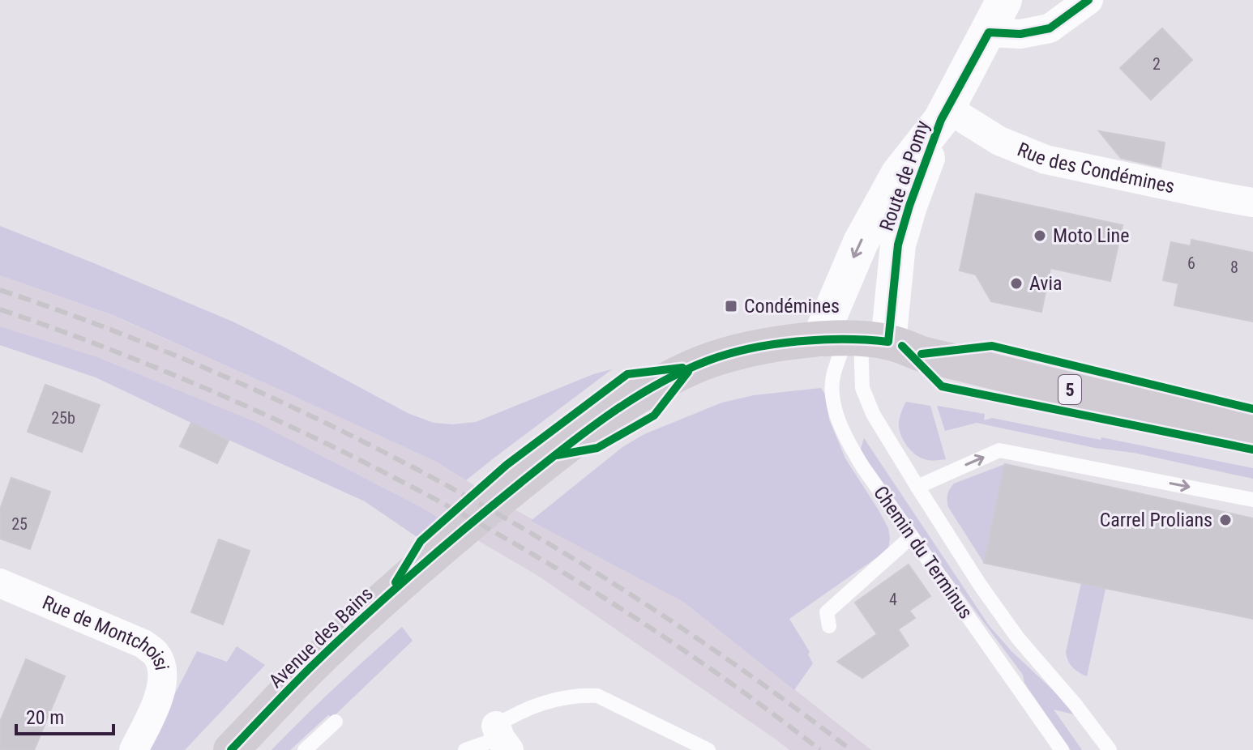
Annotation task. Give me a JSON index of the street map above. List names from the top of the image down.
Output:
{
  "streets": {
    "main road": ["Route de Pomy", "5", "Avenue des Bains"],
    "street": ["Rue des Condémines", "Rue de Montchoisi"],
    "lane": ["Chemin du Terminus"]
  },
  "crossings": [
    ["Rue des Condémines", "Route de Pomy"],
    ["Route de Pomy", "5"],
    ["Route de Pomy", "Chemin du Terminus"],
    ["Route de Pomy", "Avenue des Bains"],
    ["5", "Chemin du Terminus"],
    ["5", "Avenue des Bains"],
    ["Chemin du Terminus", "Avenue des Bains"]
  ],
  "places": {
    "other": ["Moto Line", "Avia", "Carrel Prolians"],
    "transit": ["Condémines"]
  },
  "house_numbers": [
    "2",
    "6",
    "8",
    "25b",
    "25",
    "4"
  ],
  "scale_bar": "20 m"
}
